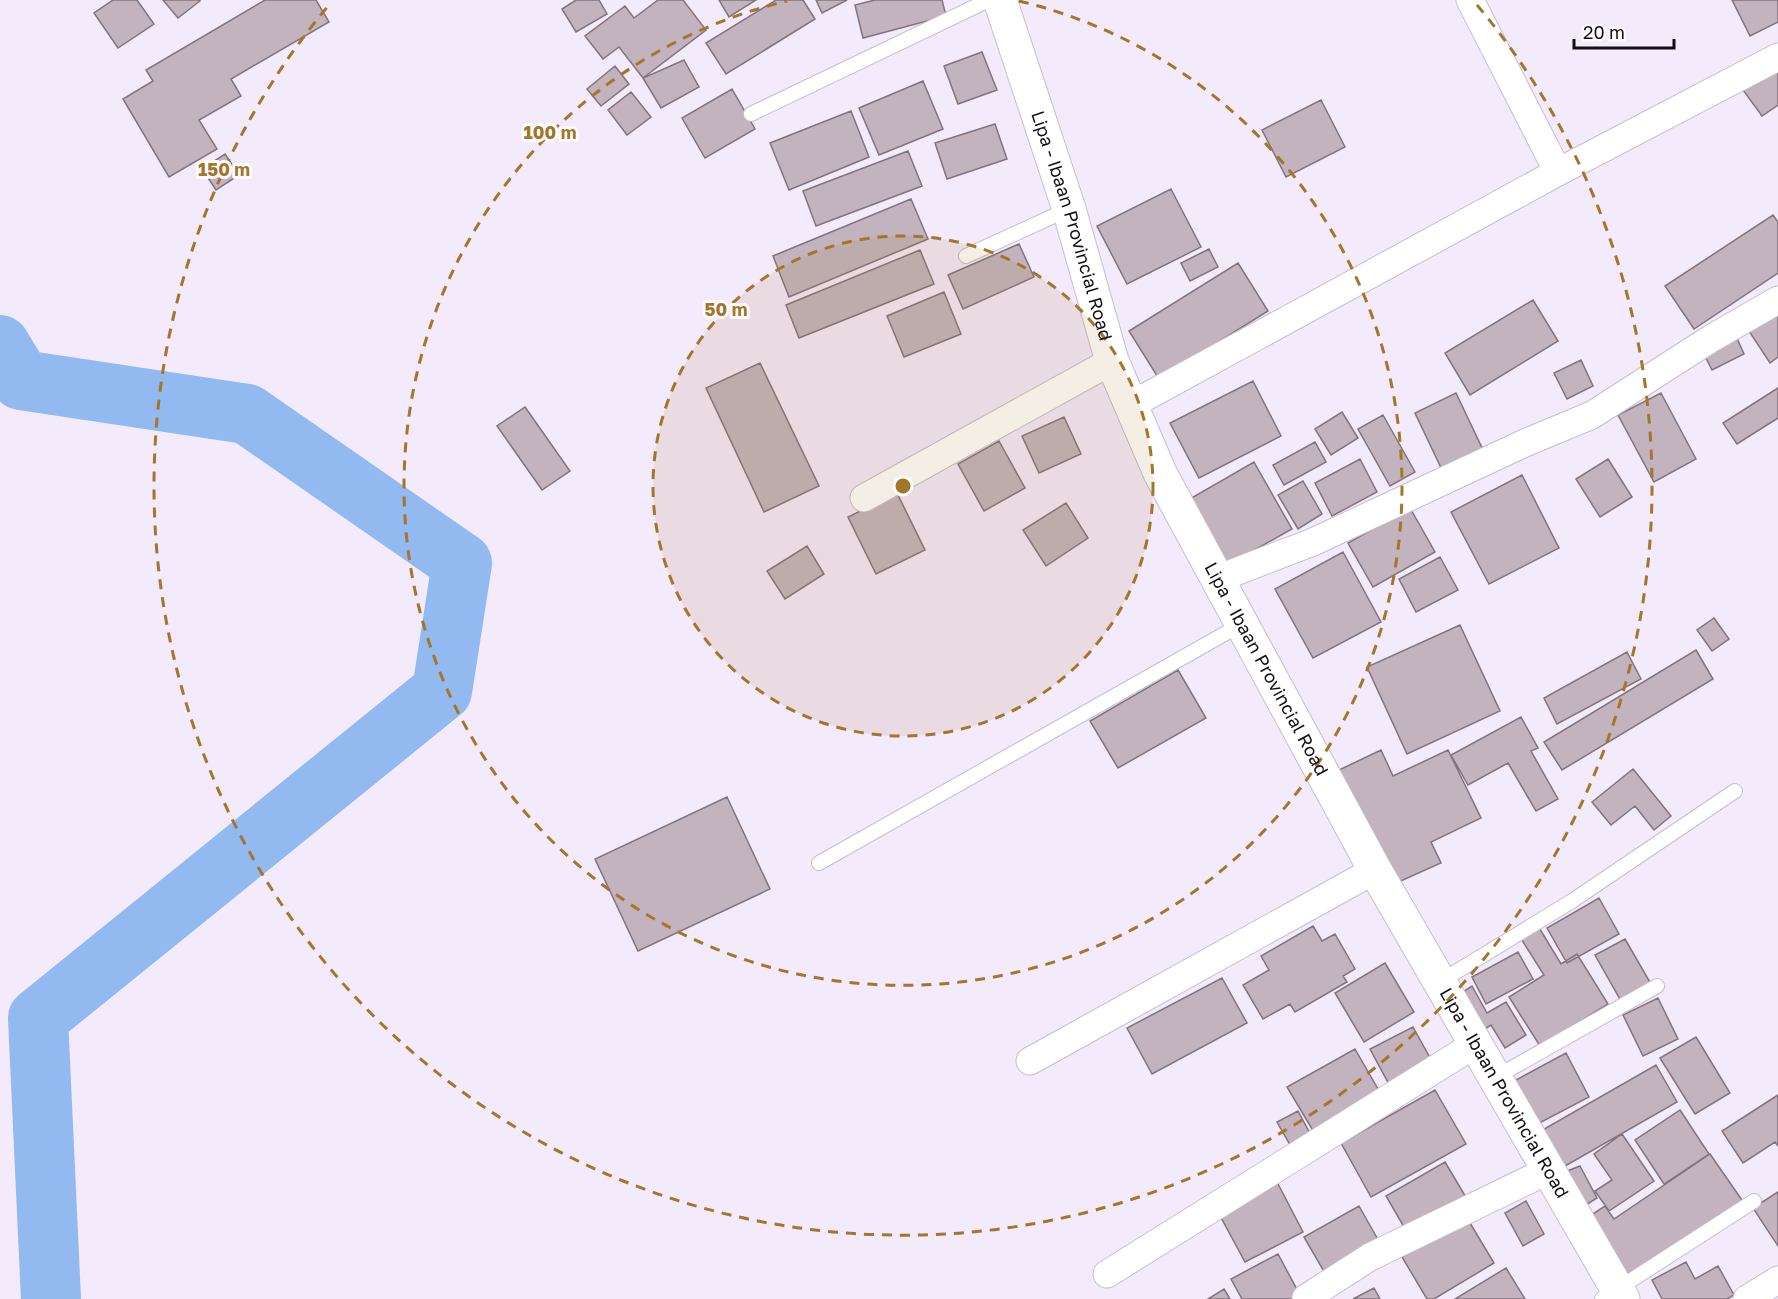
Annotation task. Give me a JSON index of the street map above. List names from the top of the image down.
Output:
{
  "streets": {
    "main road": ["Lipa - Ibaan Provincial Road"]
  },
  "scale_bar": "20 m",
  "rings": ["100 m", "150 m", "50 m"]
}
